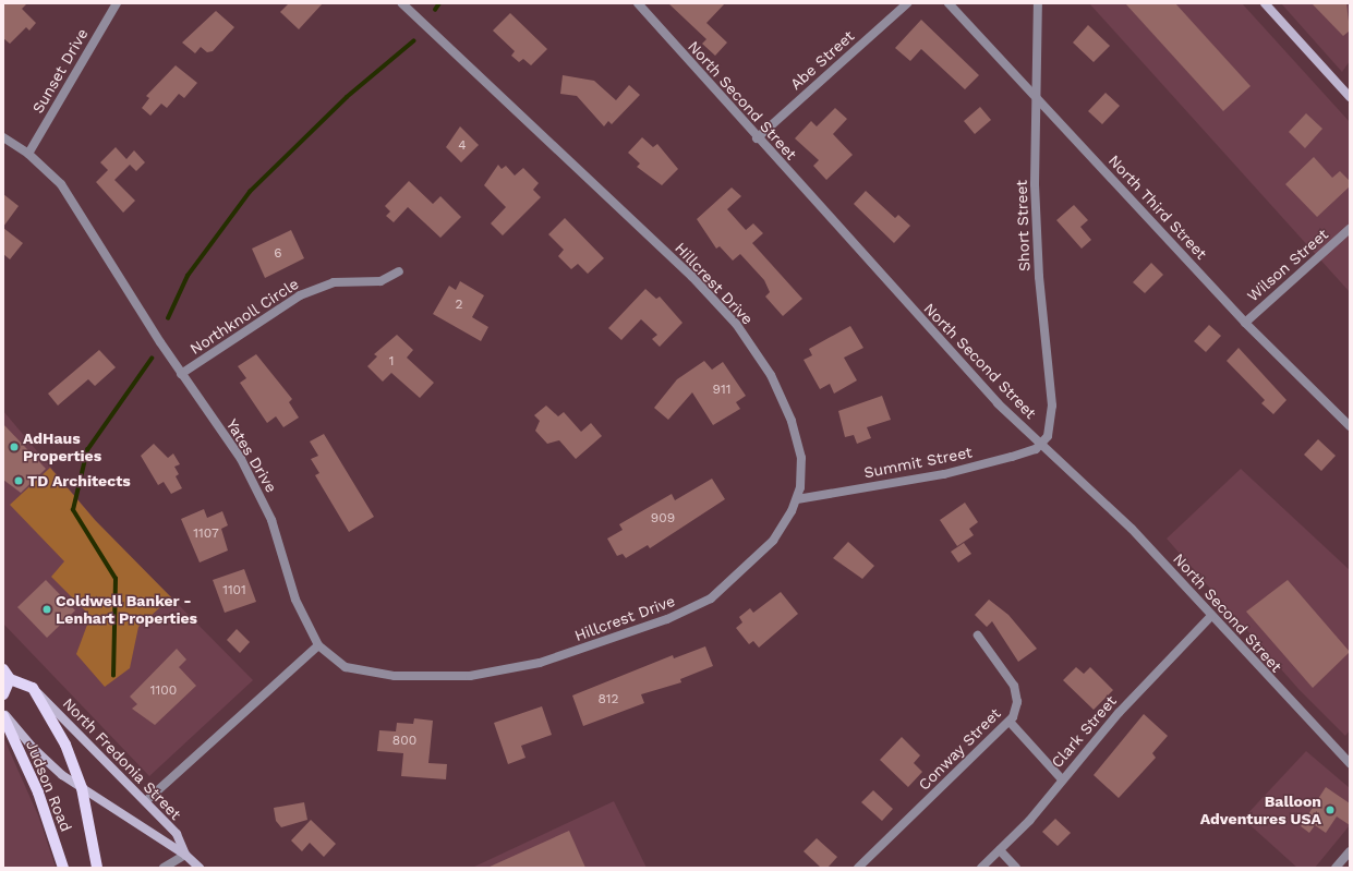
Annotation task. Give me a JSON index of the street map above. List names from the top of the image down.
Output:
{
  "streets": {
    "main road": ["Judson Road"],
    "street": [
      "Abe Street",
      "Sunset Drive",
      "North Second Street",
      "North Third Street",
      "Short Street",
      "Wilson Street",
      "Hillcrest Drive",
      "Northknoll Circle",
      "Yates Drive",
      "Summit Street",
      "Clark Street",
      "Conway Street",
      "North Fredonia Street"
    ]
  },
  "crossings": [
    ["Abe Street", "North Second Street"],
    ["Sunset Drive", "Yates Drive"],
    ["North Second Street", "Short Street"],
    ["North Second Street", "Summit Street"],
    ["North Second Street", "Clark Street"],
    ["North Third Street", "Short Street"],
    ["North Third Street", "Wilson Street"],
    ["Short Street", "Summit Street"],
    ["Hillcrest Drive", "Yates Drive"],
    ["Hillcrest Drive", "Summit Street"],
    ["Northknoll Circle", "Yates Drive"],
    ["North Fredonia Street", "Judson Road"]
  ],
  "places": [
    "AdHaus Properties",
    "TD Architects",
    "Coldwell Banker - Lenhart Properties",
    "Balloon Adventures USA"
  ],
  "house_numbers": [
    "4",
    "6",
    "2",
    "1",
    "911",
    "909",
    "1107",
    "1101",
    "1100",
    "812",
    "800"
  ]
}
